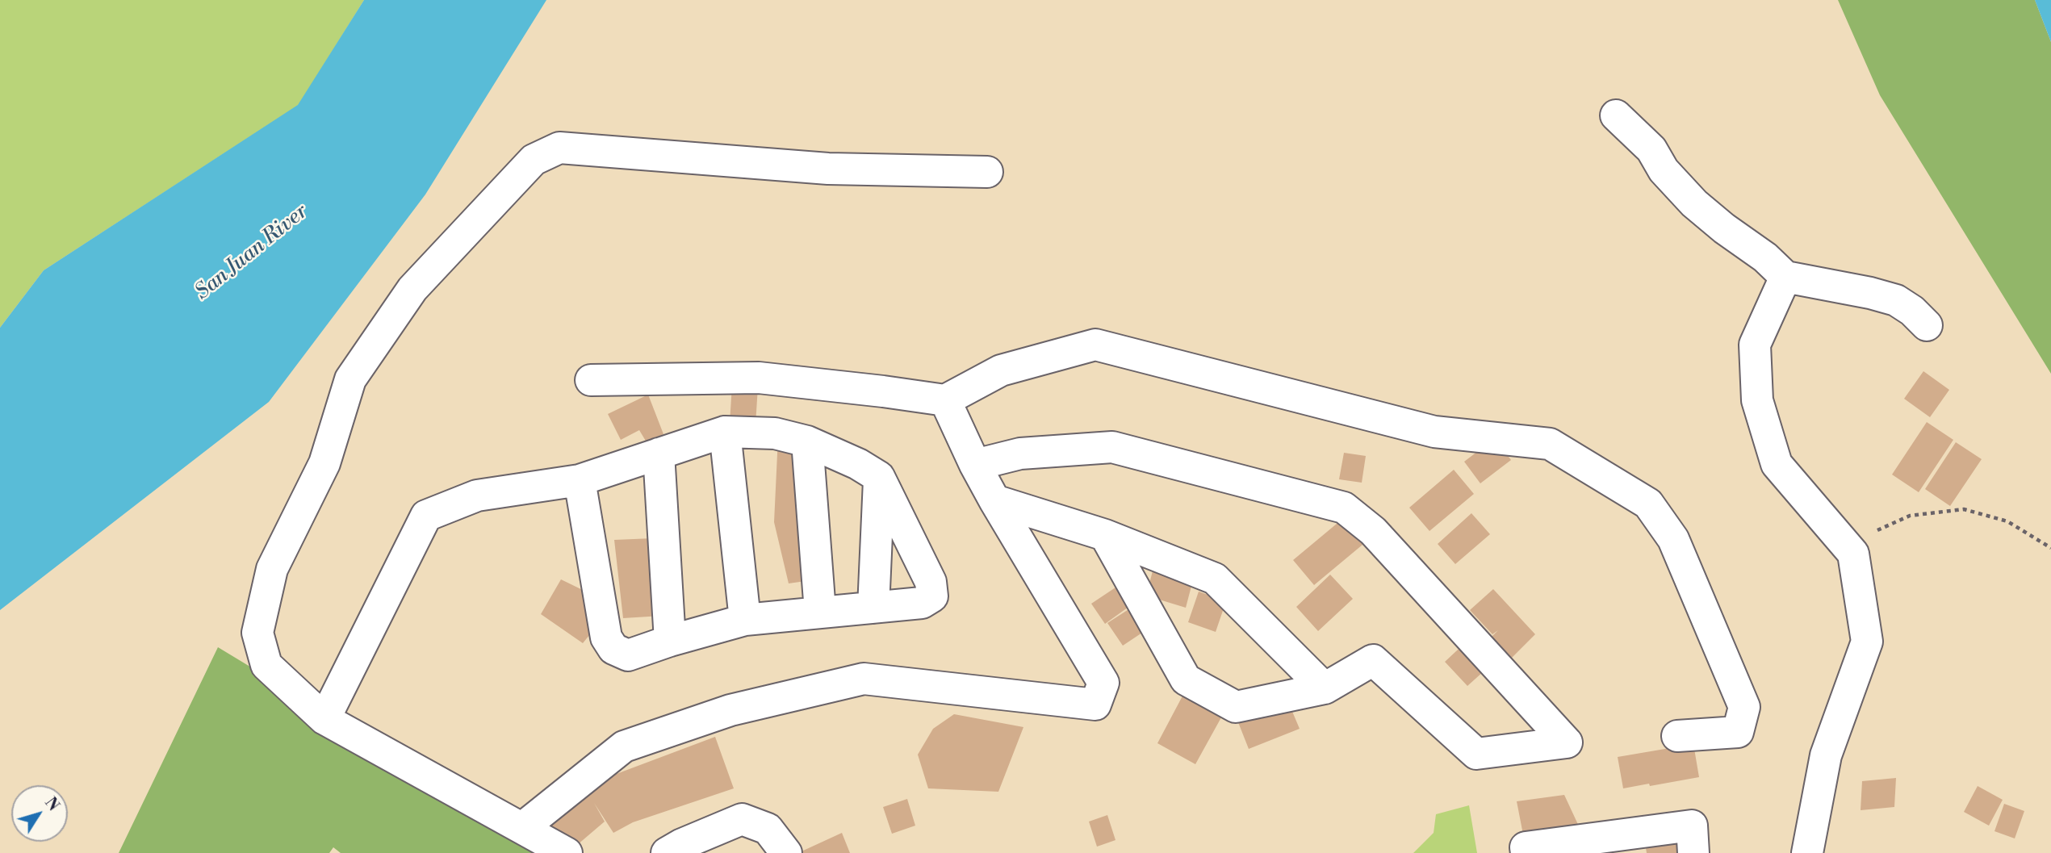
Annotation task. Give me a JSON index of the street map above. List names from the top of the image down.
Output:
{
  "water": ["San Juan River"],
  "north": "top right"
}
